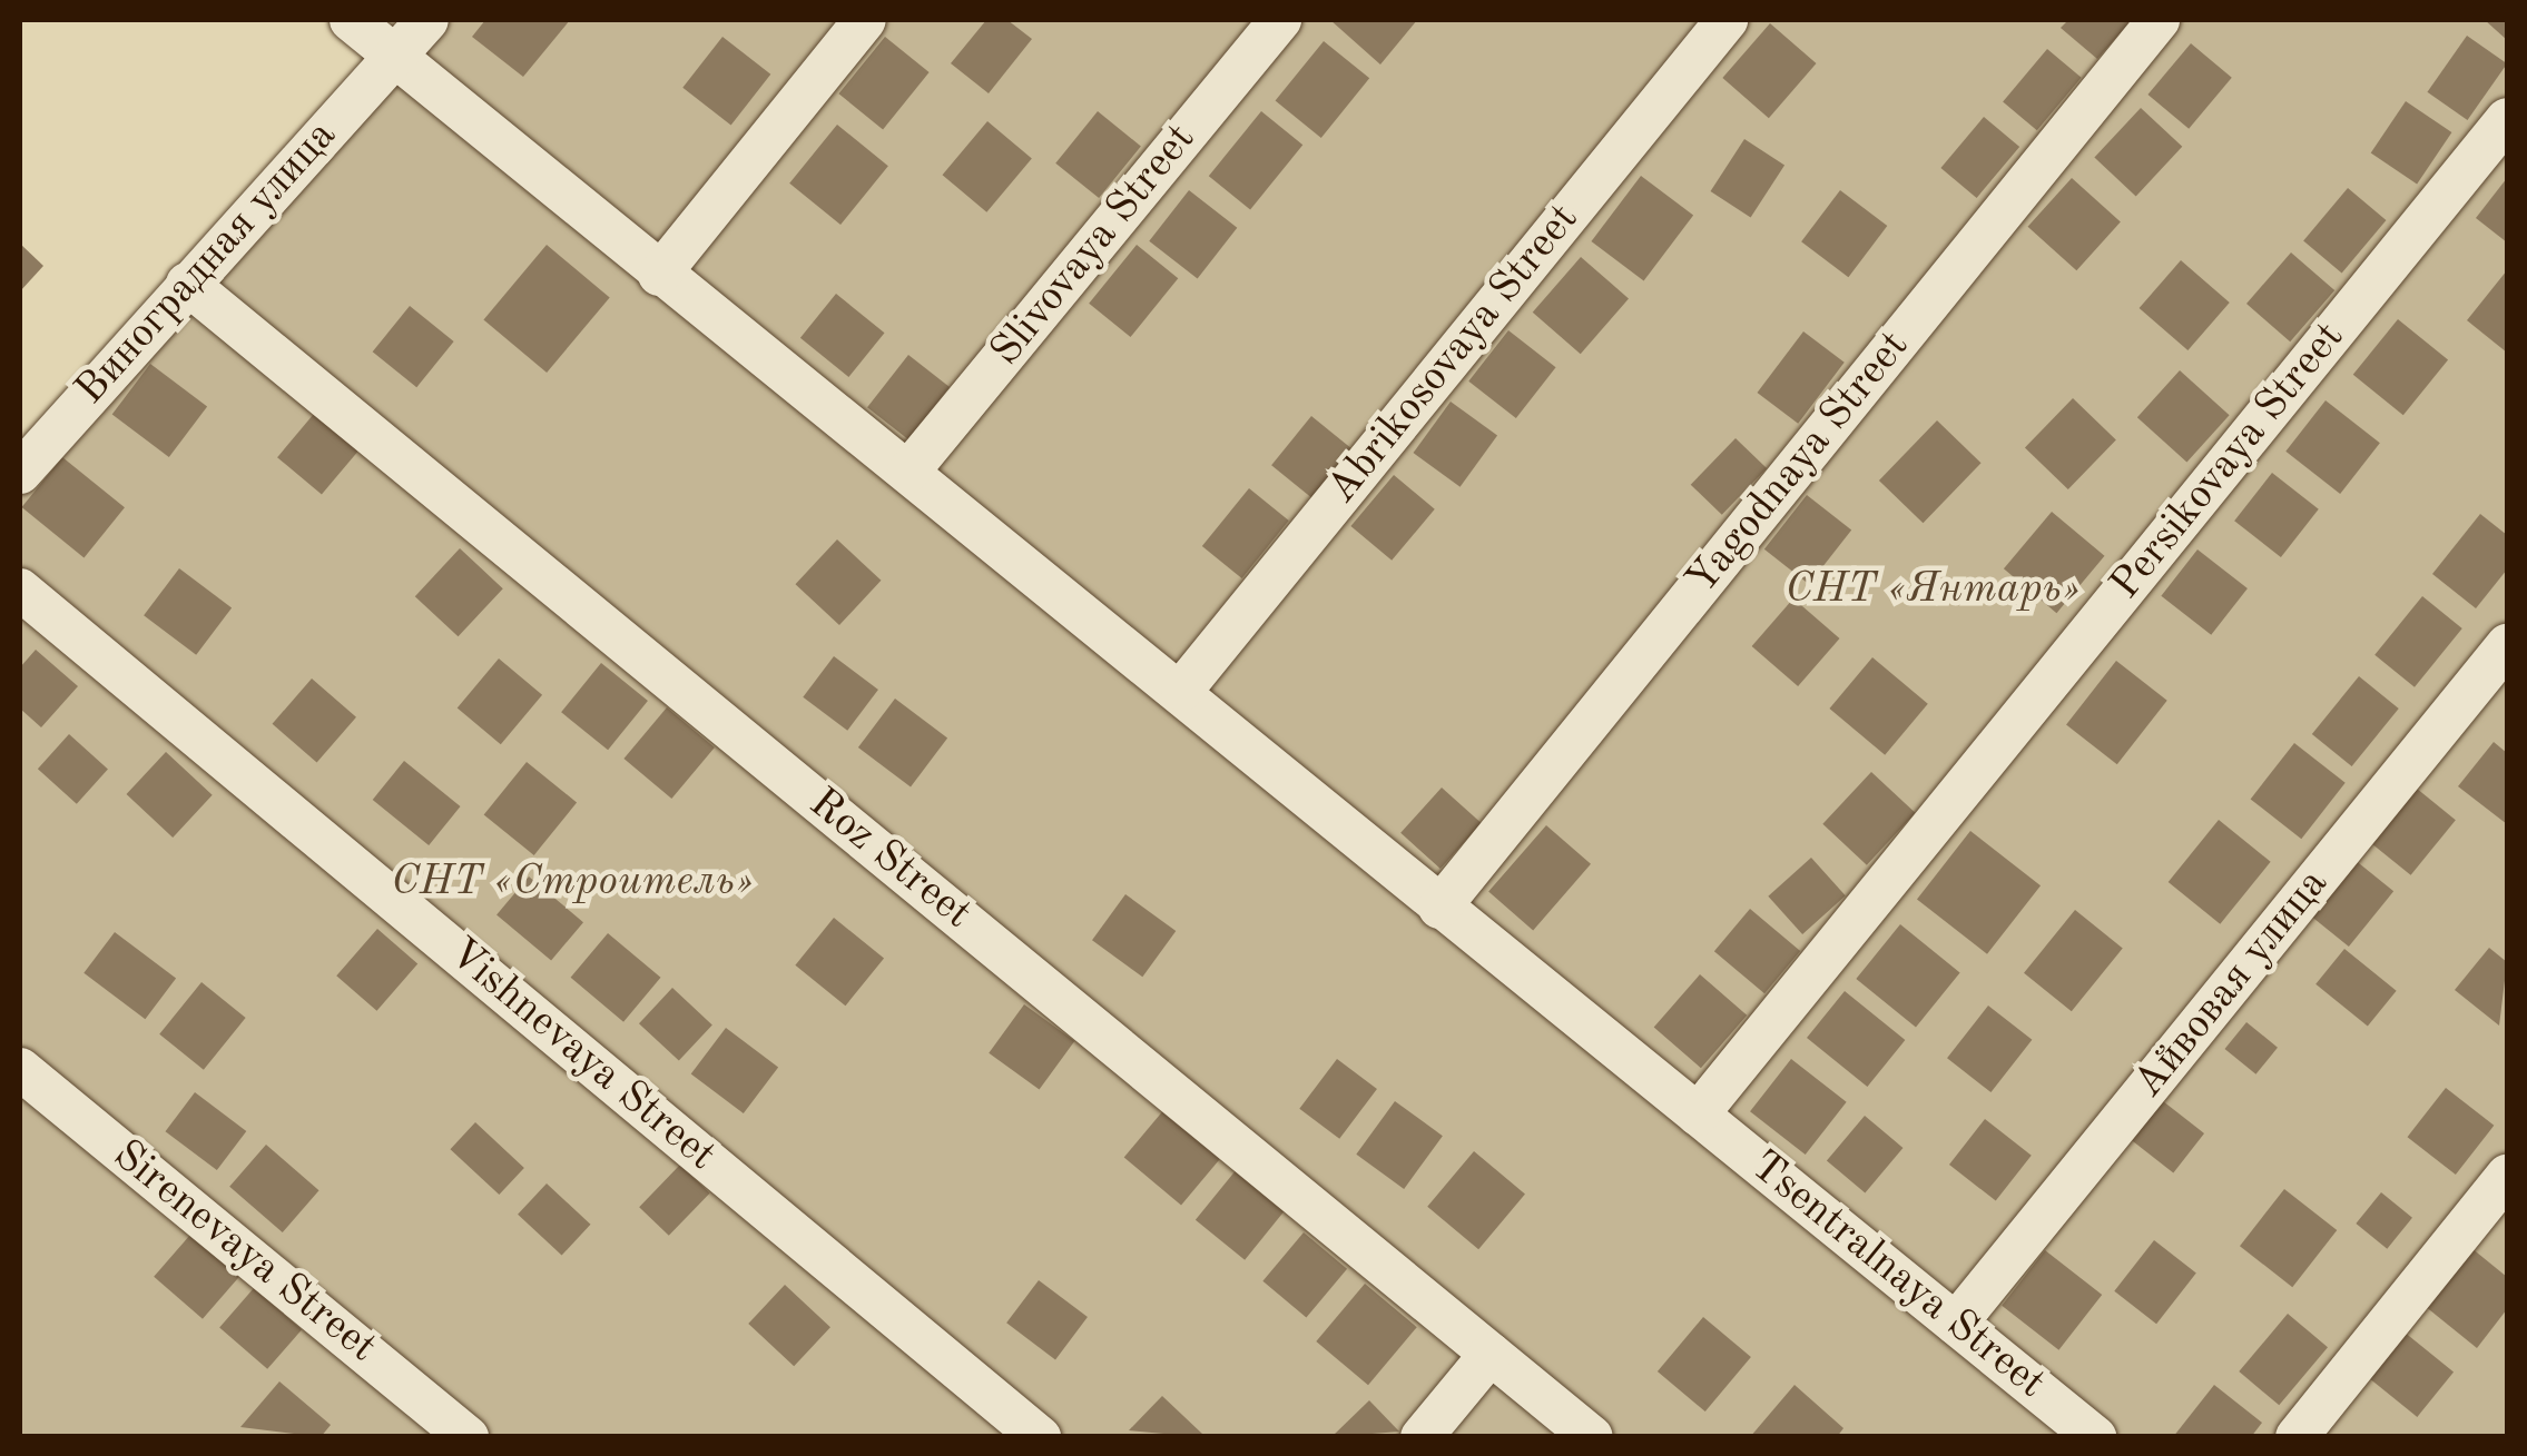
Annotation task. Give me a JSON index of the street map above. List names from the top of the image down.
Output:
{
  "streets": {
    "street": [
      "Slivovaya Street",
      "Виноградная улица",
      "Abrikosovaya Street",
      "Persikovaya Street",
      "Yagodnaya Street",
      "Roz Street",
      "Айвовая улица",
      "Vishnevaya Street",
      "Sirenevaya Street",
      "Tsentralnaya Street"
    ]
  },
  "crossings": [
    ["Slivovaya Street", "Tsentralnaya Street"],
    ["Виноградная улица", "Roz Street"],
    ["Виноградная улица", "Tsentralnaya Street"],
    ["Abrikosovaya Street", "Tsentralnaya Street"],
    ["Persikovaya Street", "Tsentralnaya Street"],
    ["Yagodnaya Street", "Tsentralnaya Street"],
    ["Айвовая улица", "Tsentralnaya Street"]
  ],
  "parks": ["СНТ «Янтарь»", "СНТ «Строитель»"]
}
